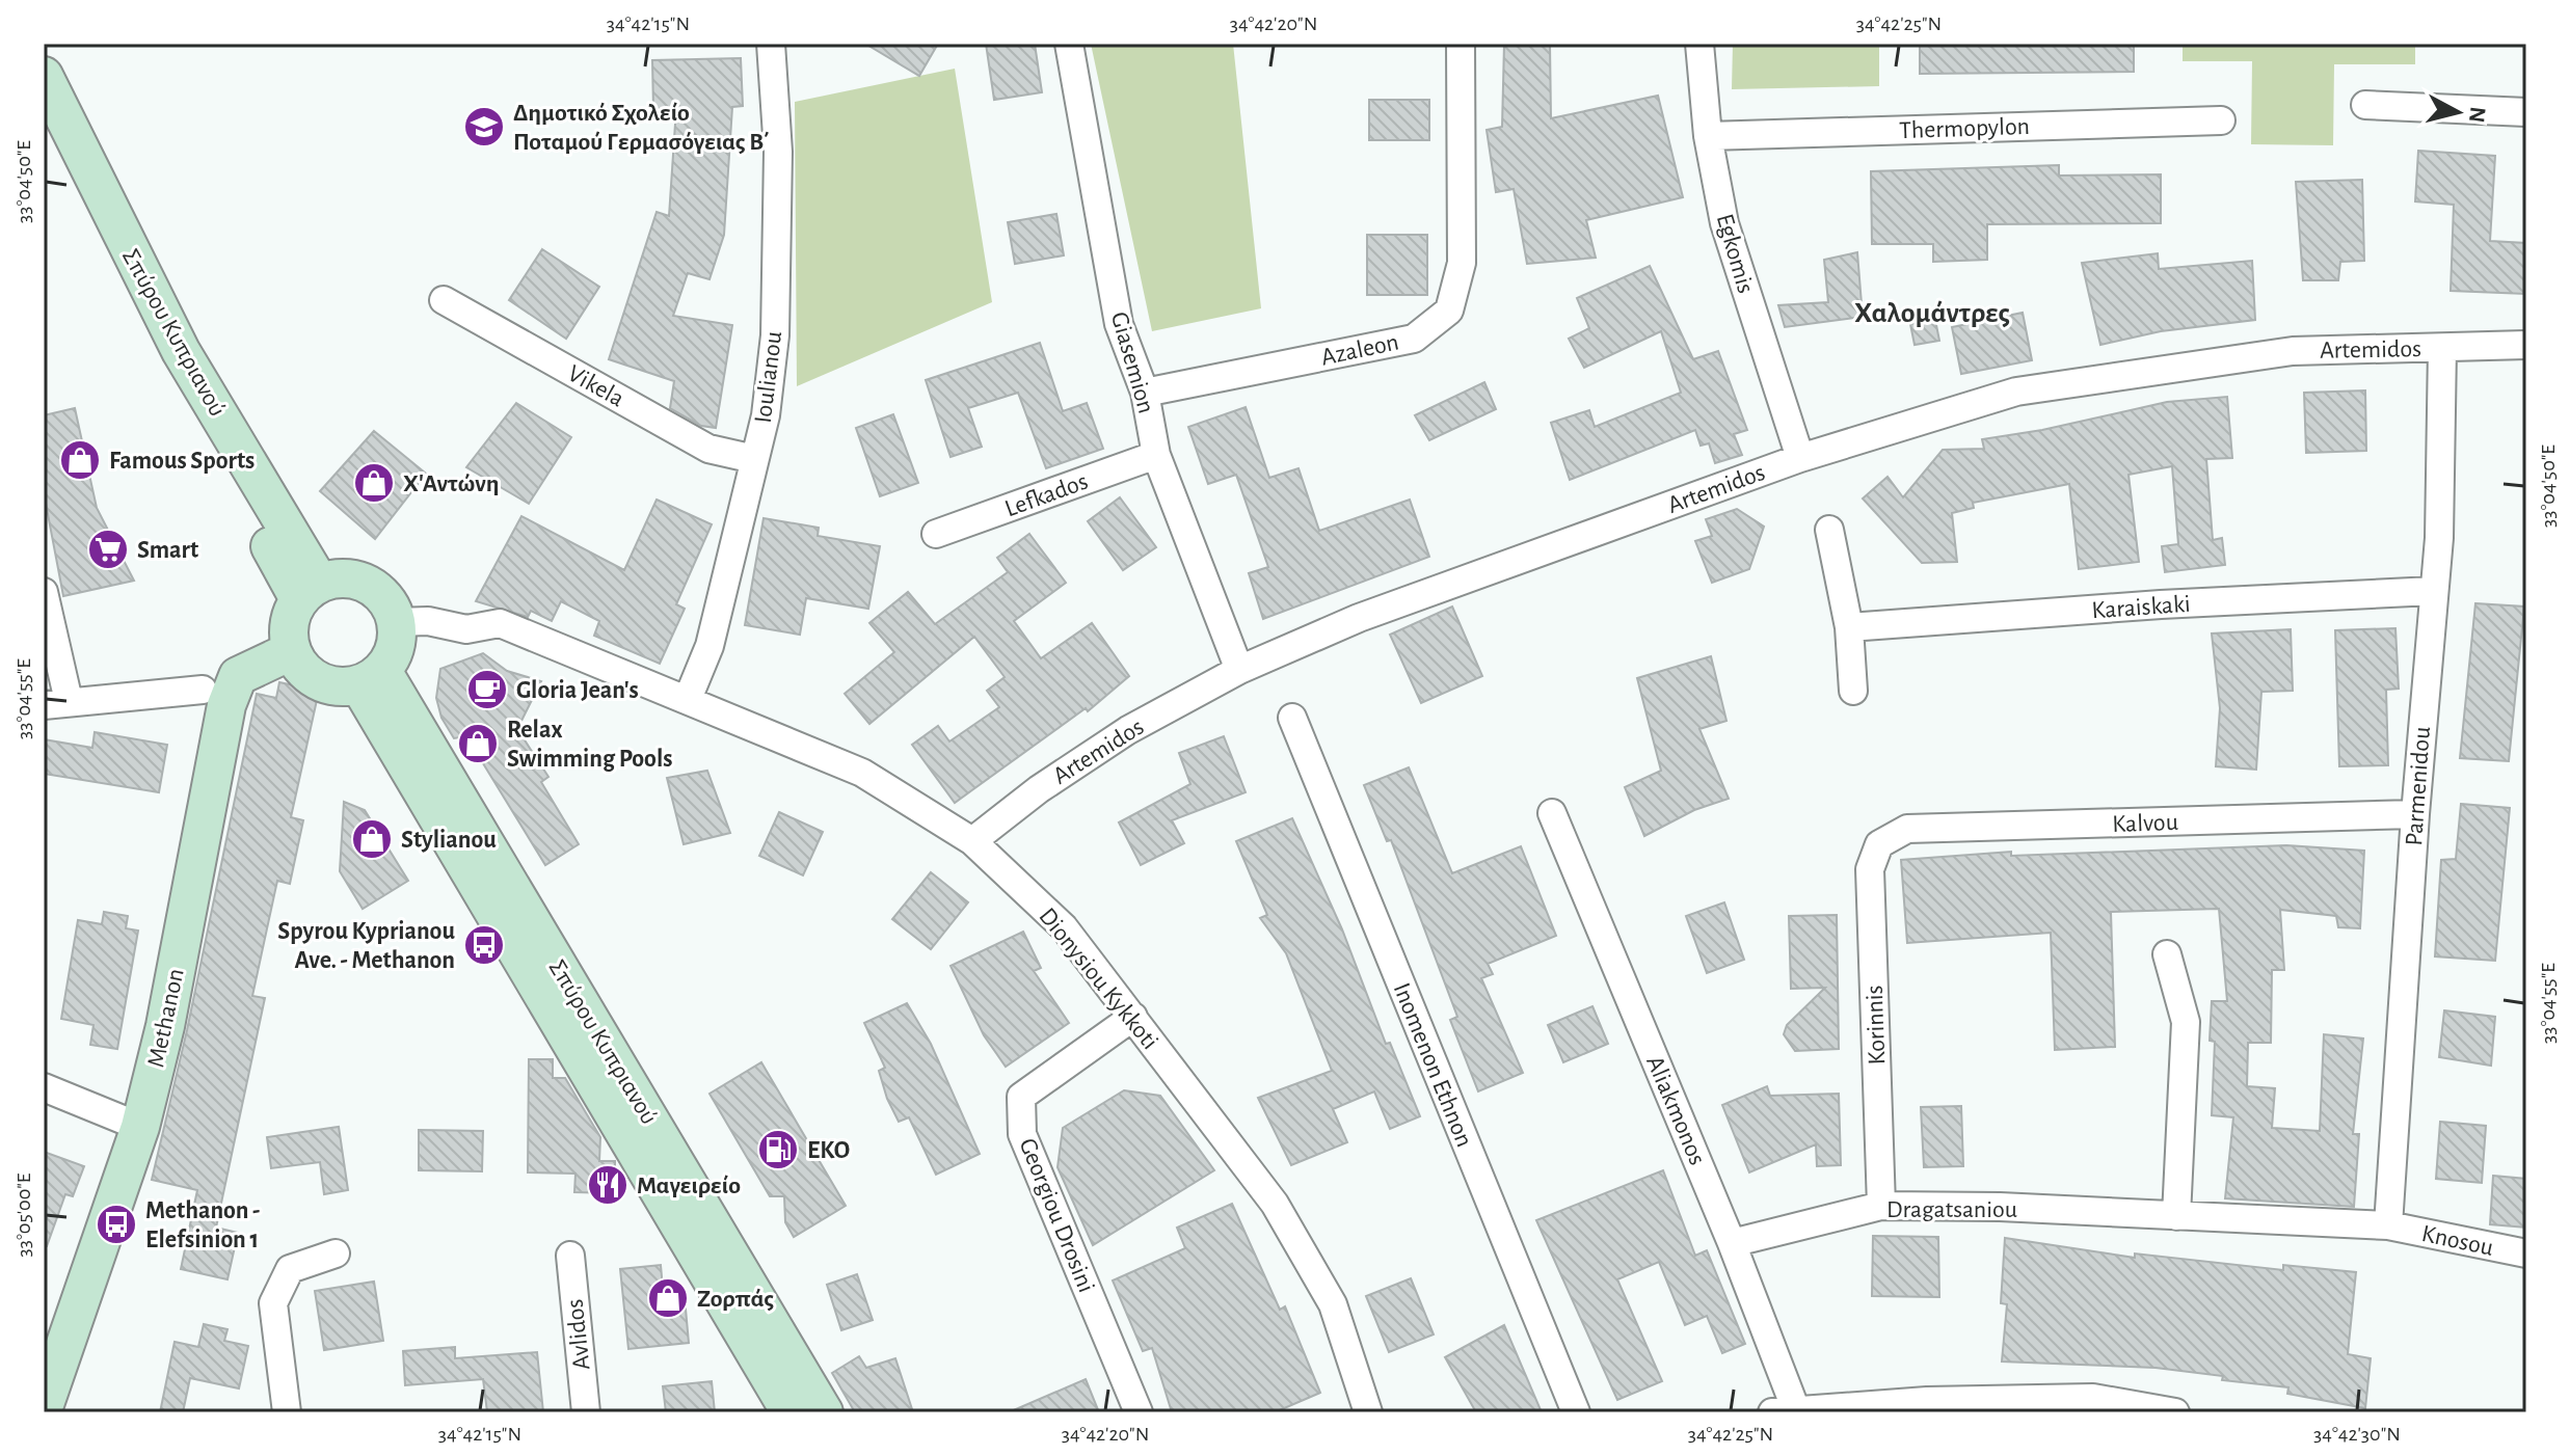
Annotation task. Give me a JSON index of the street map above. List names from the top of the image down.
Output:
{
  "streets": {
    "main road": ["Σπύρου Κυπριανού", "Methanon"],
    "street": [
      "Thermopylon",
      "Egkomis",
      "Azaleon",
      "Artemidos",
      "Giasemion",
      "Ioulianou",
      "Vikela",
      "Lefkados",
      "Karaiskaki",
      "Parmenidou",
      "Kalvou",
      "Dionysiou Kykkoti",
      "Korinnis",
      "Inomenon Ethnon",
      "Aliakmonos",
      "Dragatsaniou",
      "Georgiou Drosini",
      "Knosou",
      "Avlidos"
    ]
  },
  "crossings": [
    ["Thermopylon", "Egkomis"],
    ["Egkomis", "Artemidos"],
    ["Σπύρου Κυπριανού", "Dionysiou Kykkoti"],
    ["Σπύρου Κυπριανού", "Methanon"],
    ["Azaleon", "Giasemion"],
    ["Artemidos", "Giasemion"],
    ["Artemidos", "Parmenidou"],
    ["Artemidos", "Dionysiou Kykkoti"],
    ["Giasemion", "Lefkados"],
    ["Ioulianou", "Vikela"],
    ["Ioulianou", "Dionysiou Kykkoti"],
    ["Karaiskaki", "Parmenidou"],
    ["Parmenidou", "Kalvou"],
    ["Parmenidou", "Dragatsaniou"],
    ["Parmenidou", "Knosou"],
    ["Kalvou", "Korinnis"],
    ["Dionysiou Kykkoti", "Methanon"],
    ["Dionysiou Kykkoti", "Georgiou Drosini"],
    ["Korinnis", "Dragatsaniou"],
    ["Aliakmonos", "Dragatsaniou"],
    ["Dragatsaniou", "Knosou"]
  ],
  "districts": ["Χαλομάντρες"],
  "places": {
    "school or university": ["Δημοτικό Σχολείο Ποταμού Γερμασόγειας Β΄"],
    "shop": [
      "Famous Sports",
      "Χ'Αντώνη",
      "Relax Swimming Pools",
      "Stylianou",
      "Ζορπάς"
    ],
    "supermarket": ["Smart"],
    "cafe": ["Gloria Jean's"],
    "bus stop": ["Spyrou Kyprianou Ave. - Methanon", "Methanon - Elefsinion 1"],
    "fuel station": ["EKO"],
    "restaurant": ["Μαγειρείο"]
  },
  "north": "right",
  "coordinates": [
    "34°42'15\"N",
    "34°42'20\"N",
    "34°42'25\"N",
    "33°04'50\"E",
    "33°04'55\"E",
    "33°05'00\"E",
    "34°42'30\"N"
  ]
}
